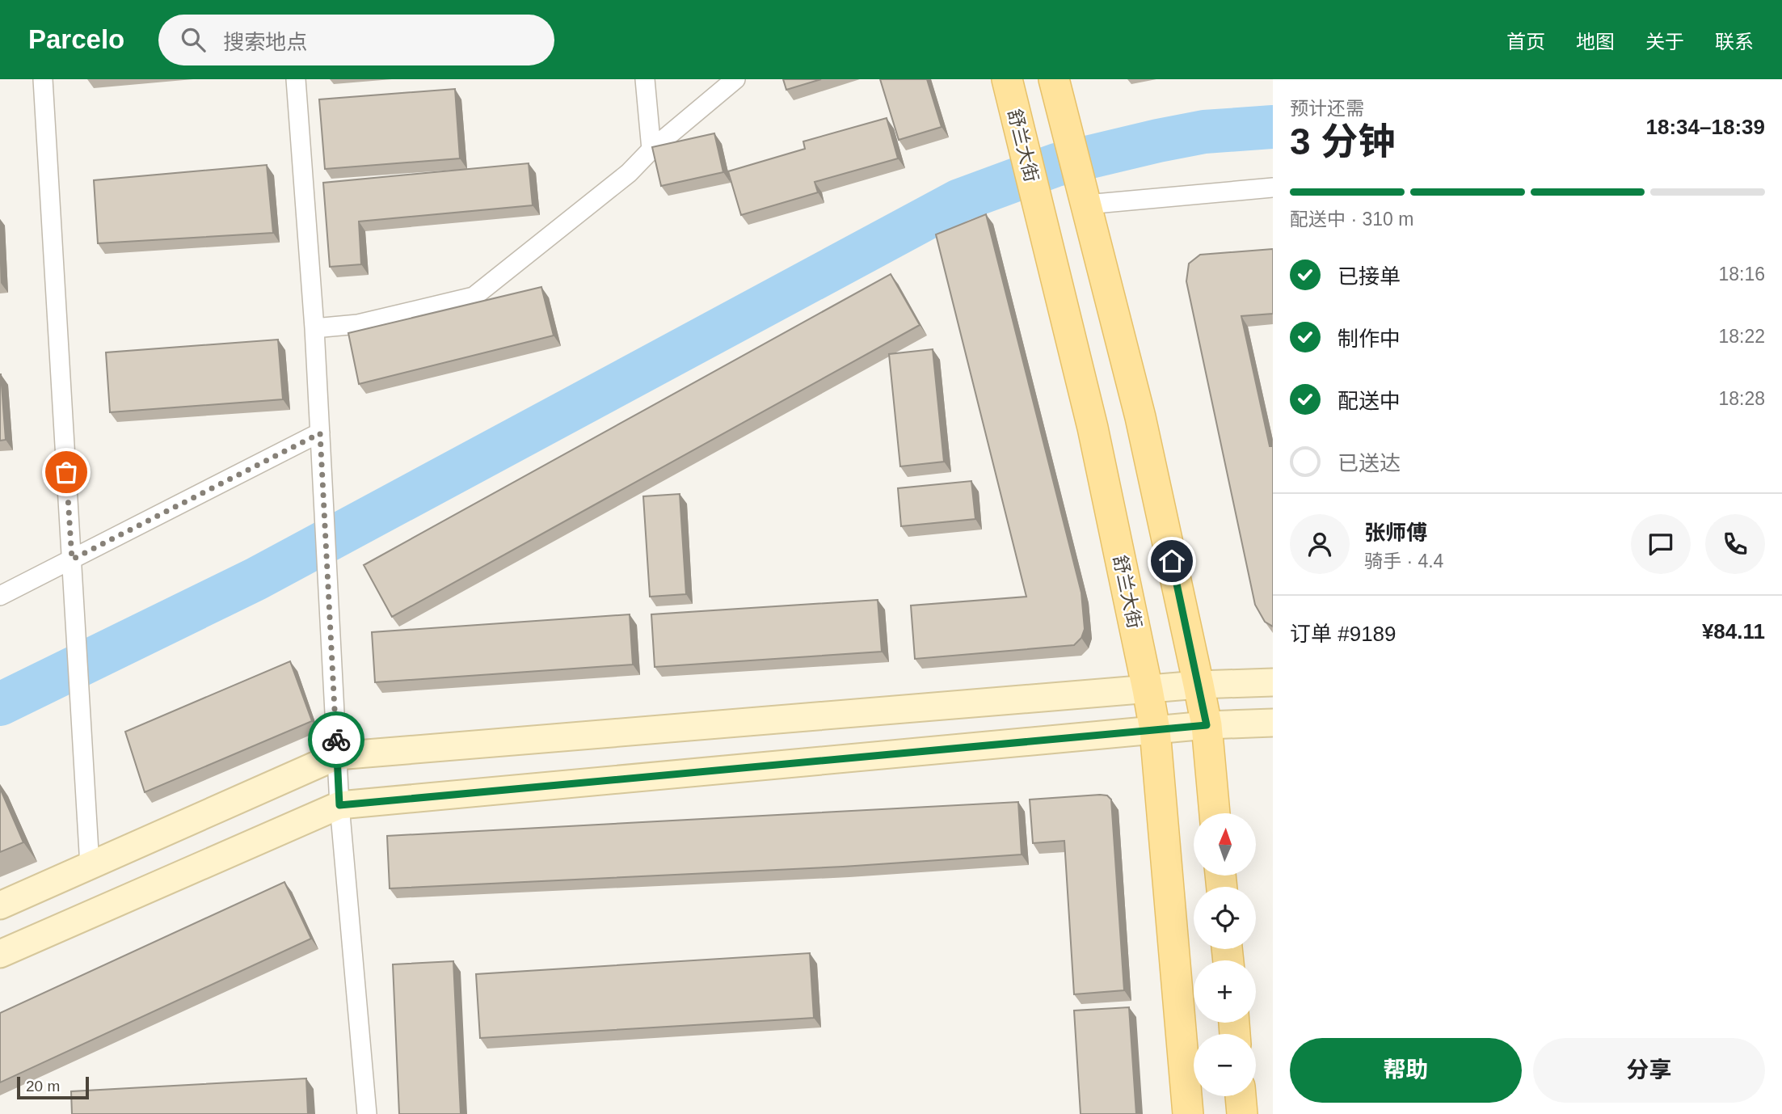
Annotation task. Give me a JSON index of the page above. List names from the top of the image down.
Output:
{
  "streets": {
    "main road": ["舒兰大街"]
  },
  "scale_bar": "20 m",
  "north": "top",
  "page": {
    "header": "Parcelo",
    "search": "搜索地点",
    "nav": [
      "首页",
      "地图",
      "关于",
      "联系"
    ],
    "heading": ["3 分钟", "预计还需", "18:34–18:39"],
    "panel": [
      "张师傅",
      "骑手 · 4.4",
      "订单 #9189",
      "¥84.11"
    ],
    "bar": "配送中 · 310 m",
    "list": [
      ["已接单", "18:16"],
      ["制作中", "18:22"],
      ["配送中", "18:28"],
      "已送达"
    ],
    "map_buttons": ["+", "−"],
    "buttons": ["帮助", "分享"],
    "scale": "20 m"
  }
}
